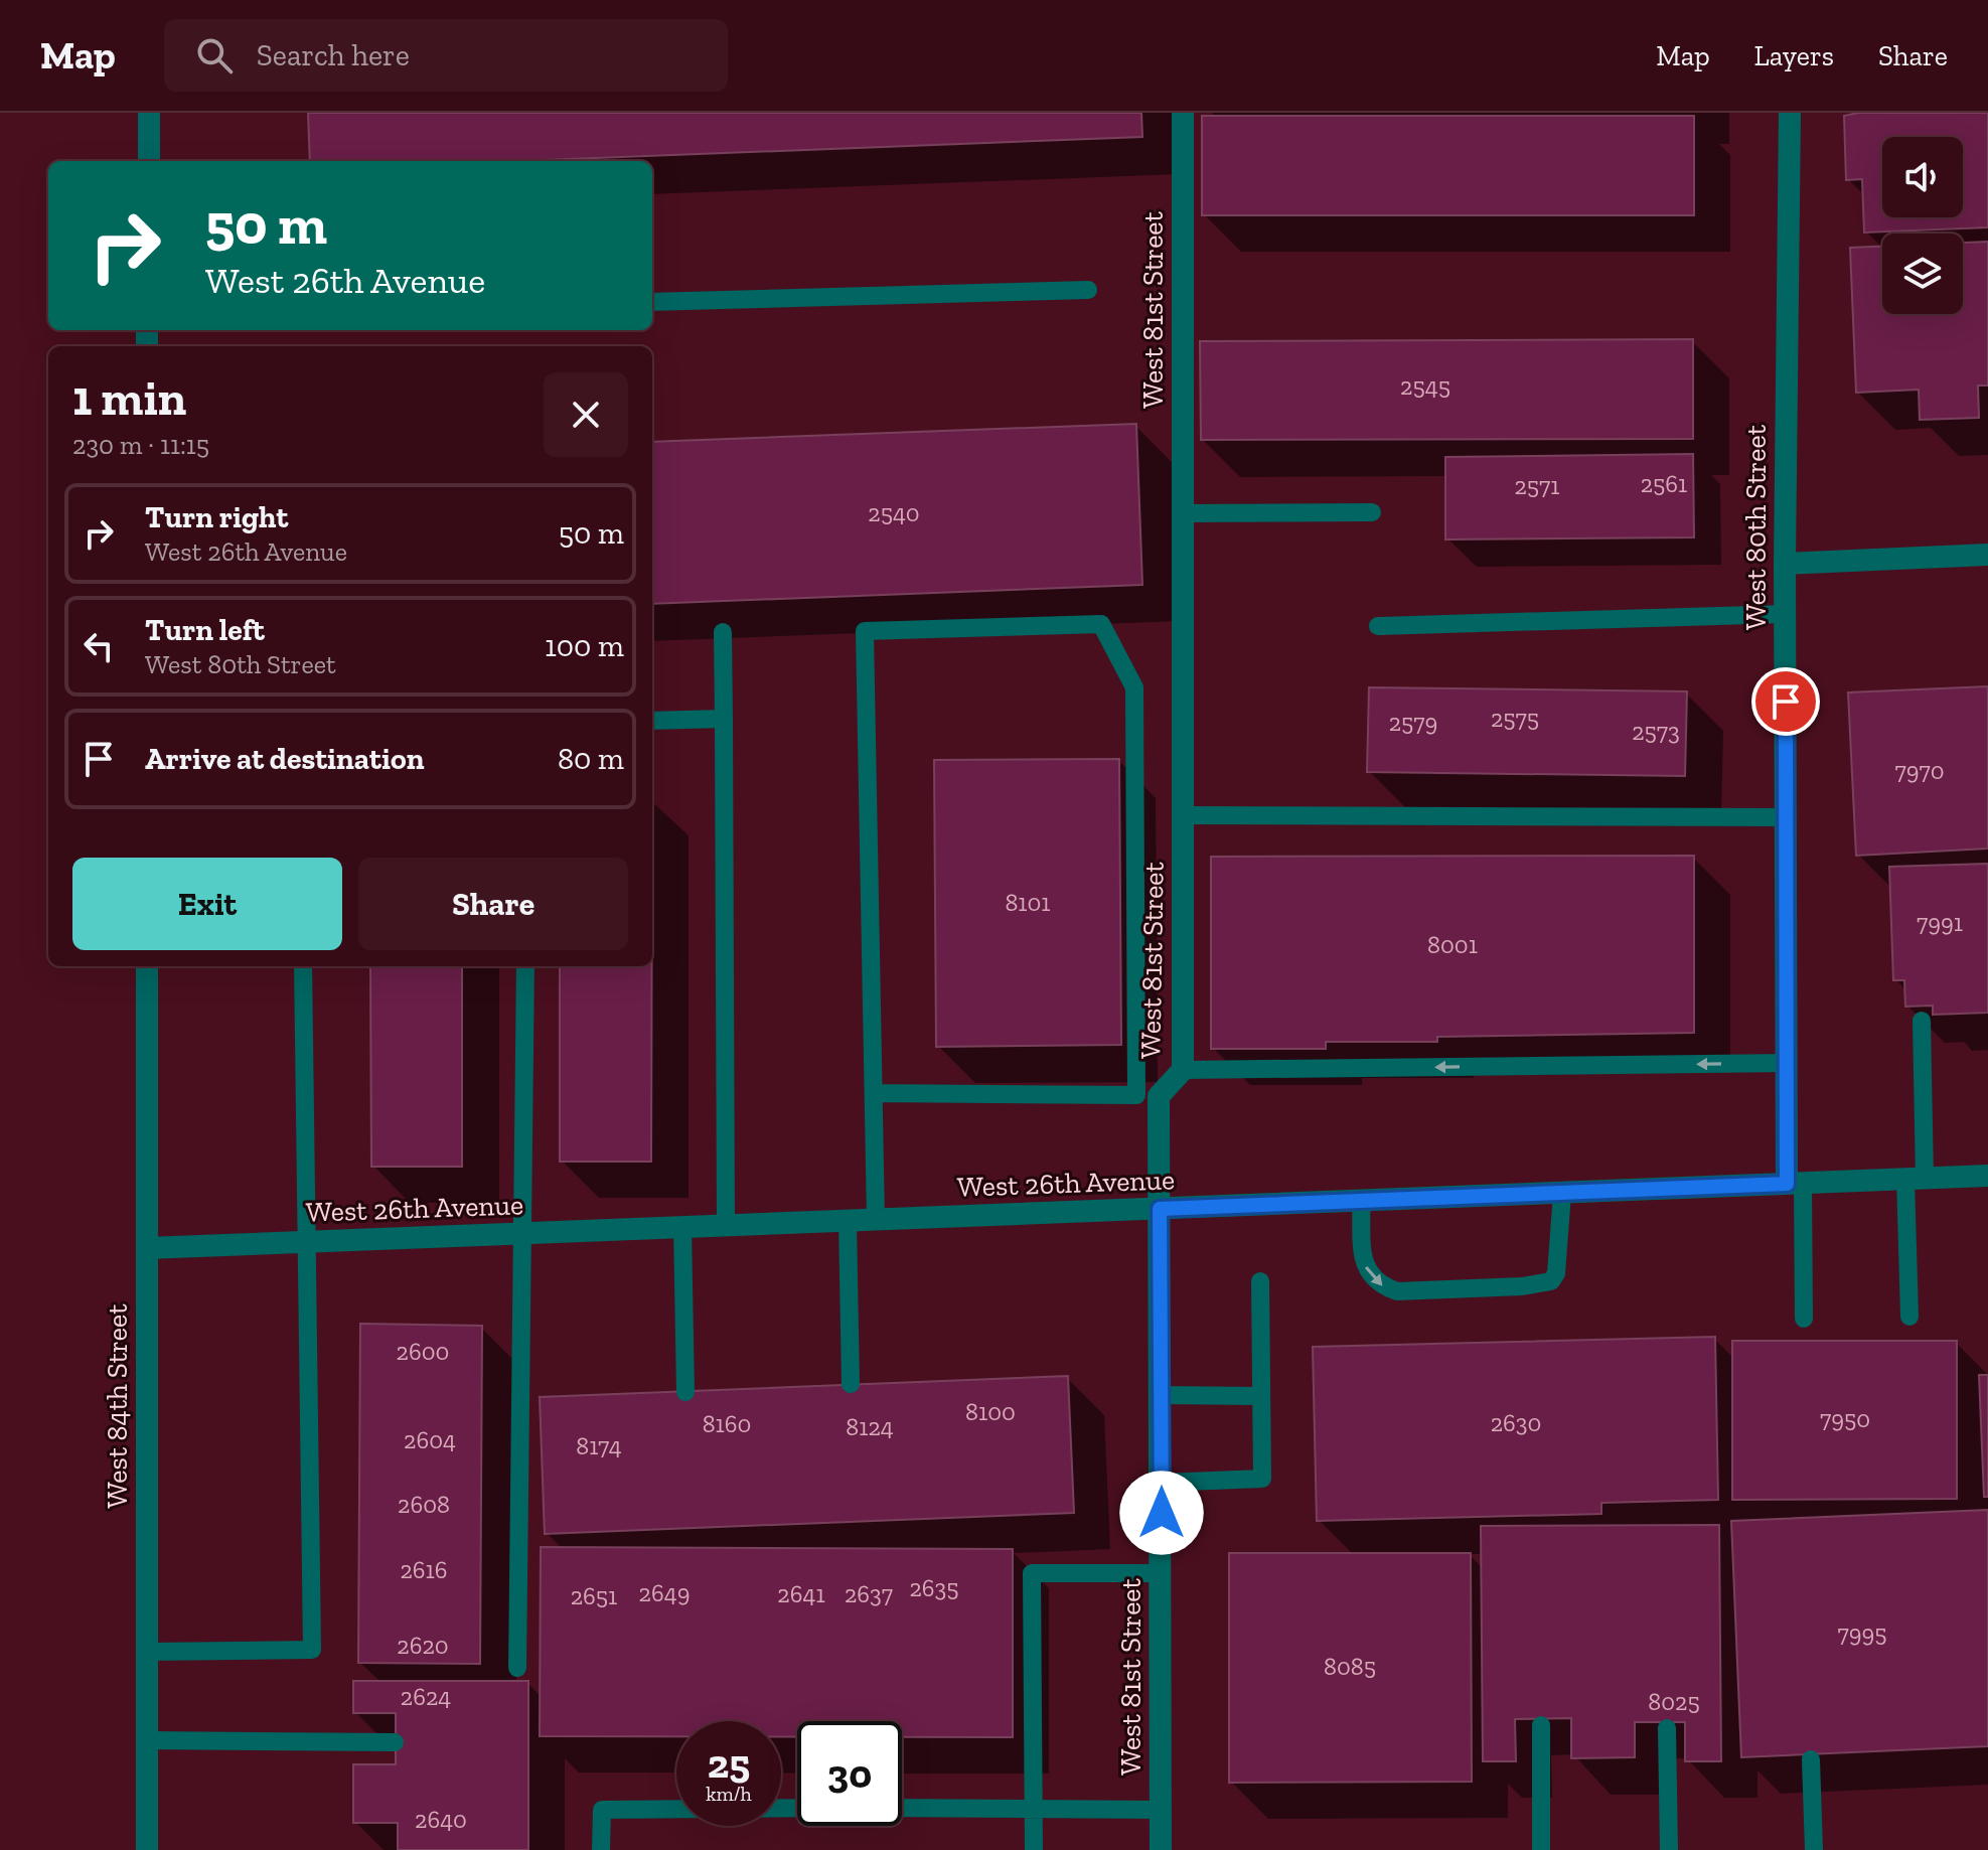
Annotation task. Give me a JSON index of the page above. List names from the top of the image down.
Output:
{
  "streets": {
    "street": [
      "West 81st Street",
      "West 80th Street",
      "West 26th Avenue",
      "West 84th Street"
    ]
  },
  "crossings": [
    ["West 81st Street", "West 26th Avenue"],
    ["West 80th Street", "West 26th Avenue"],
    ["West 26th Avenue", "West 84th Street"]
  ],
  "house_numbers": [
    "2545",
    "2561",
    "2571",
    "2540",
    "2575",
    "2579",
    "2573",
    "7970",
    "8101",
    "7991",
    "8001",
    "2600",
    "8100",
    "7950",
    "2630",
    "8160",
    "8124",
    "2604",
    "8174",
    "2608",
    "2616",
    "2635",
    "2649",
    "2641",
    "2637",
    "2651",
    "7995",
    "2620",
    "8085",
    "2624",
    "8025",
    "2640"
  ],
  "page": {
    "header": "Map",
    "search": "Search here",
    "nav": ["Map", "Layers", "Share"],
    "turn": ["50 m", "West 26th Avenue"],
    "heading": ["1 min", "230 m · 11:15"],
    "list": [
      {
        "name": "Turn right",
        "note": "West 26th Avenue",
        "value": "50 m"
      },
      {
        "name": "Turn left",
        "note": "West 80th Street",
        "value": "100 m"
      },
      {
        "name": "Arrive at destination",
        "value": "80 m"
      }
    ],
    "buttons": ["Exit", "Share"],
    "speed": "25 km/h",
    "limit": "30"
  }
}
